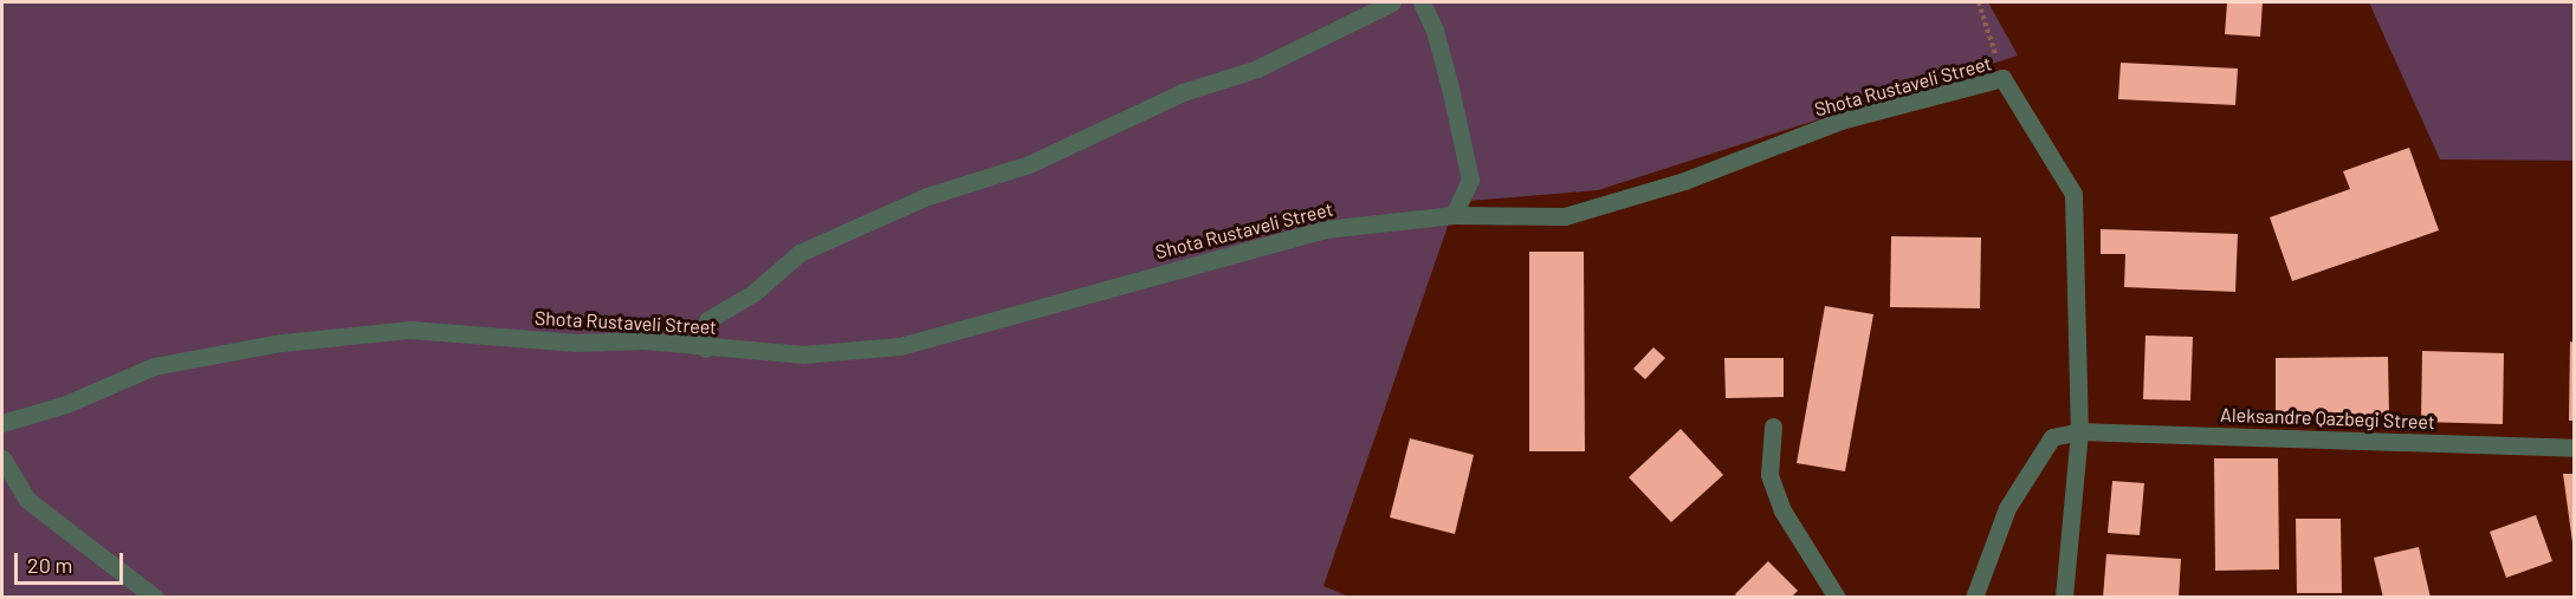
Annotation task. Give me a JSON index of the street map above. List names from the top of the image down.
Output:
{
  "streets": {
    "street": ["Shota Rustaveli Street", "Aleksandre Qazbegi Street"]
  },
  "crossings": [
    ["Shota Rustaveli Street", "Aleksandre Qazbegi Street"]
  ],
  "scale_bar": "20 m"
}
